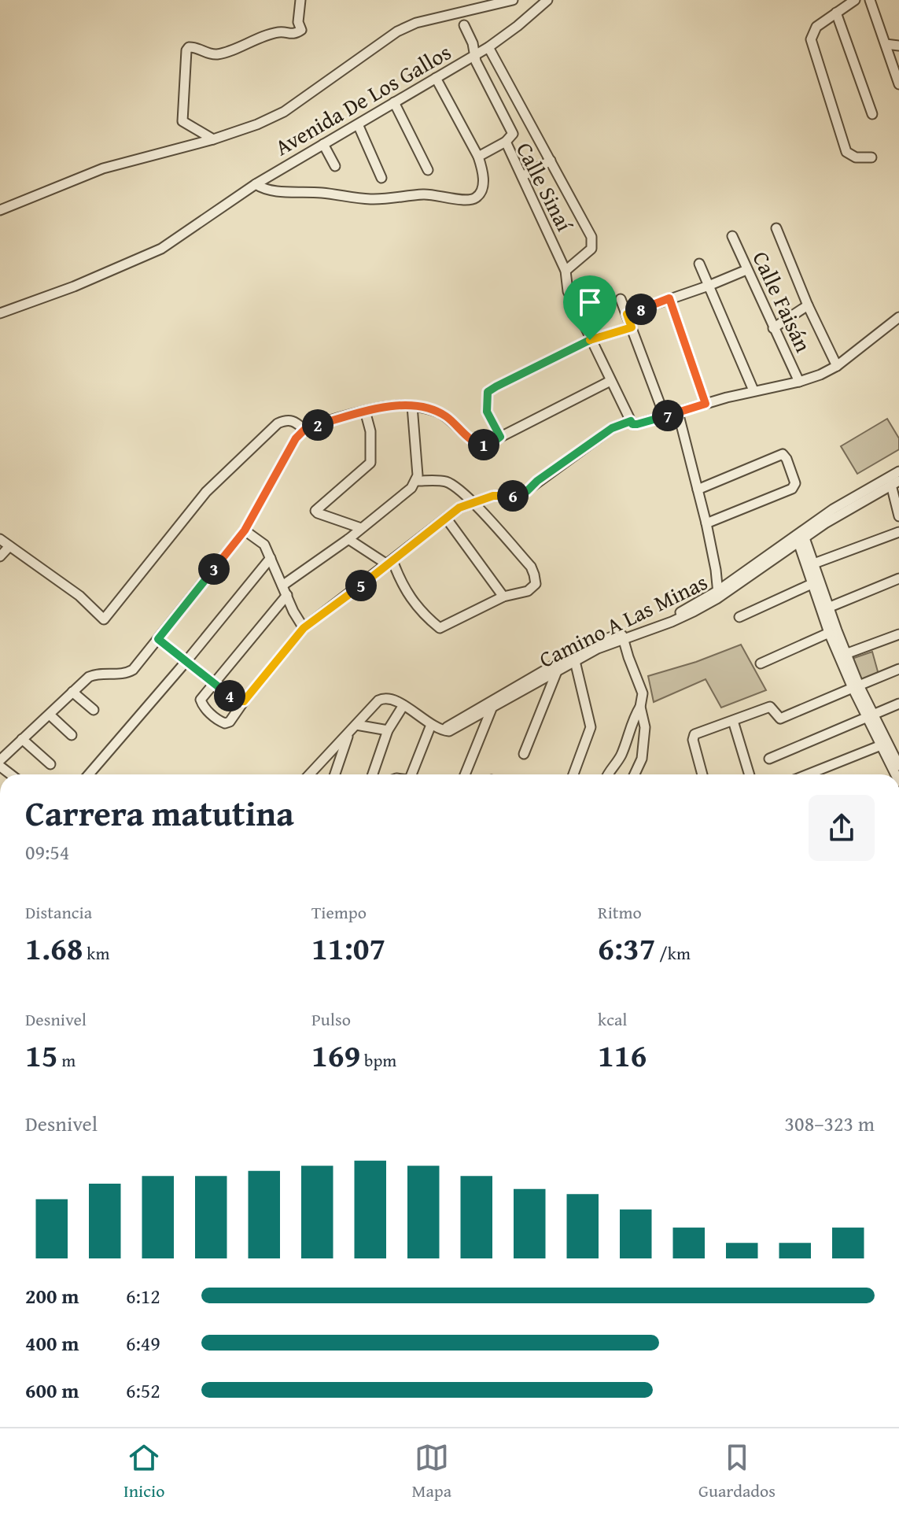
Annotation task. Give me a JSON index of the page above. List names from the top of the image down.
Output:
{
  "streets": {
    "street": [
      "Avenida De Los Gallos",
      "Calle Sinaí",
      "Calle Faisán",
      "Camino A Las Minas"
    ]
  },
  "page": {
    "pins": [
      "8",
      "7",
      "2",
      "1",
      "6",
      "3",
      "5",
      "4"
    ],
    "heading": ["Carrera matutina", "09:54"],
    "stats": [
      ["Distancia", "1.68 km"],
      ["Tiempo", "11:07"],
      ["Ritmo", "6:37 /km"],
      ["Desnivel", "15 m"],
      ["Pulso", "169 bpm"],
      ["kcal", "116"]
    ],
    "chart": ["Desnivel", "308–323 m"],
    "list": [
      {
        "name": "200 m",
        "note": "6:12"
      },
      {
        "name": "400 m",
        "note": "6:49"
      },
      {
        "name": "600 m",
        "note": "6:52"
      }
    ],
    "tabs": ["Inicio", "Mapa", "Guardados"]
  }
}
